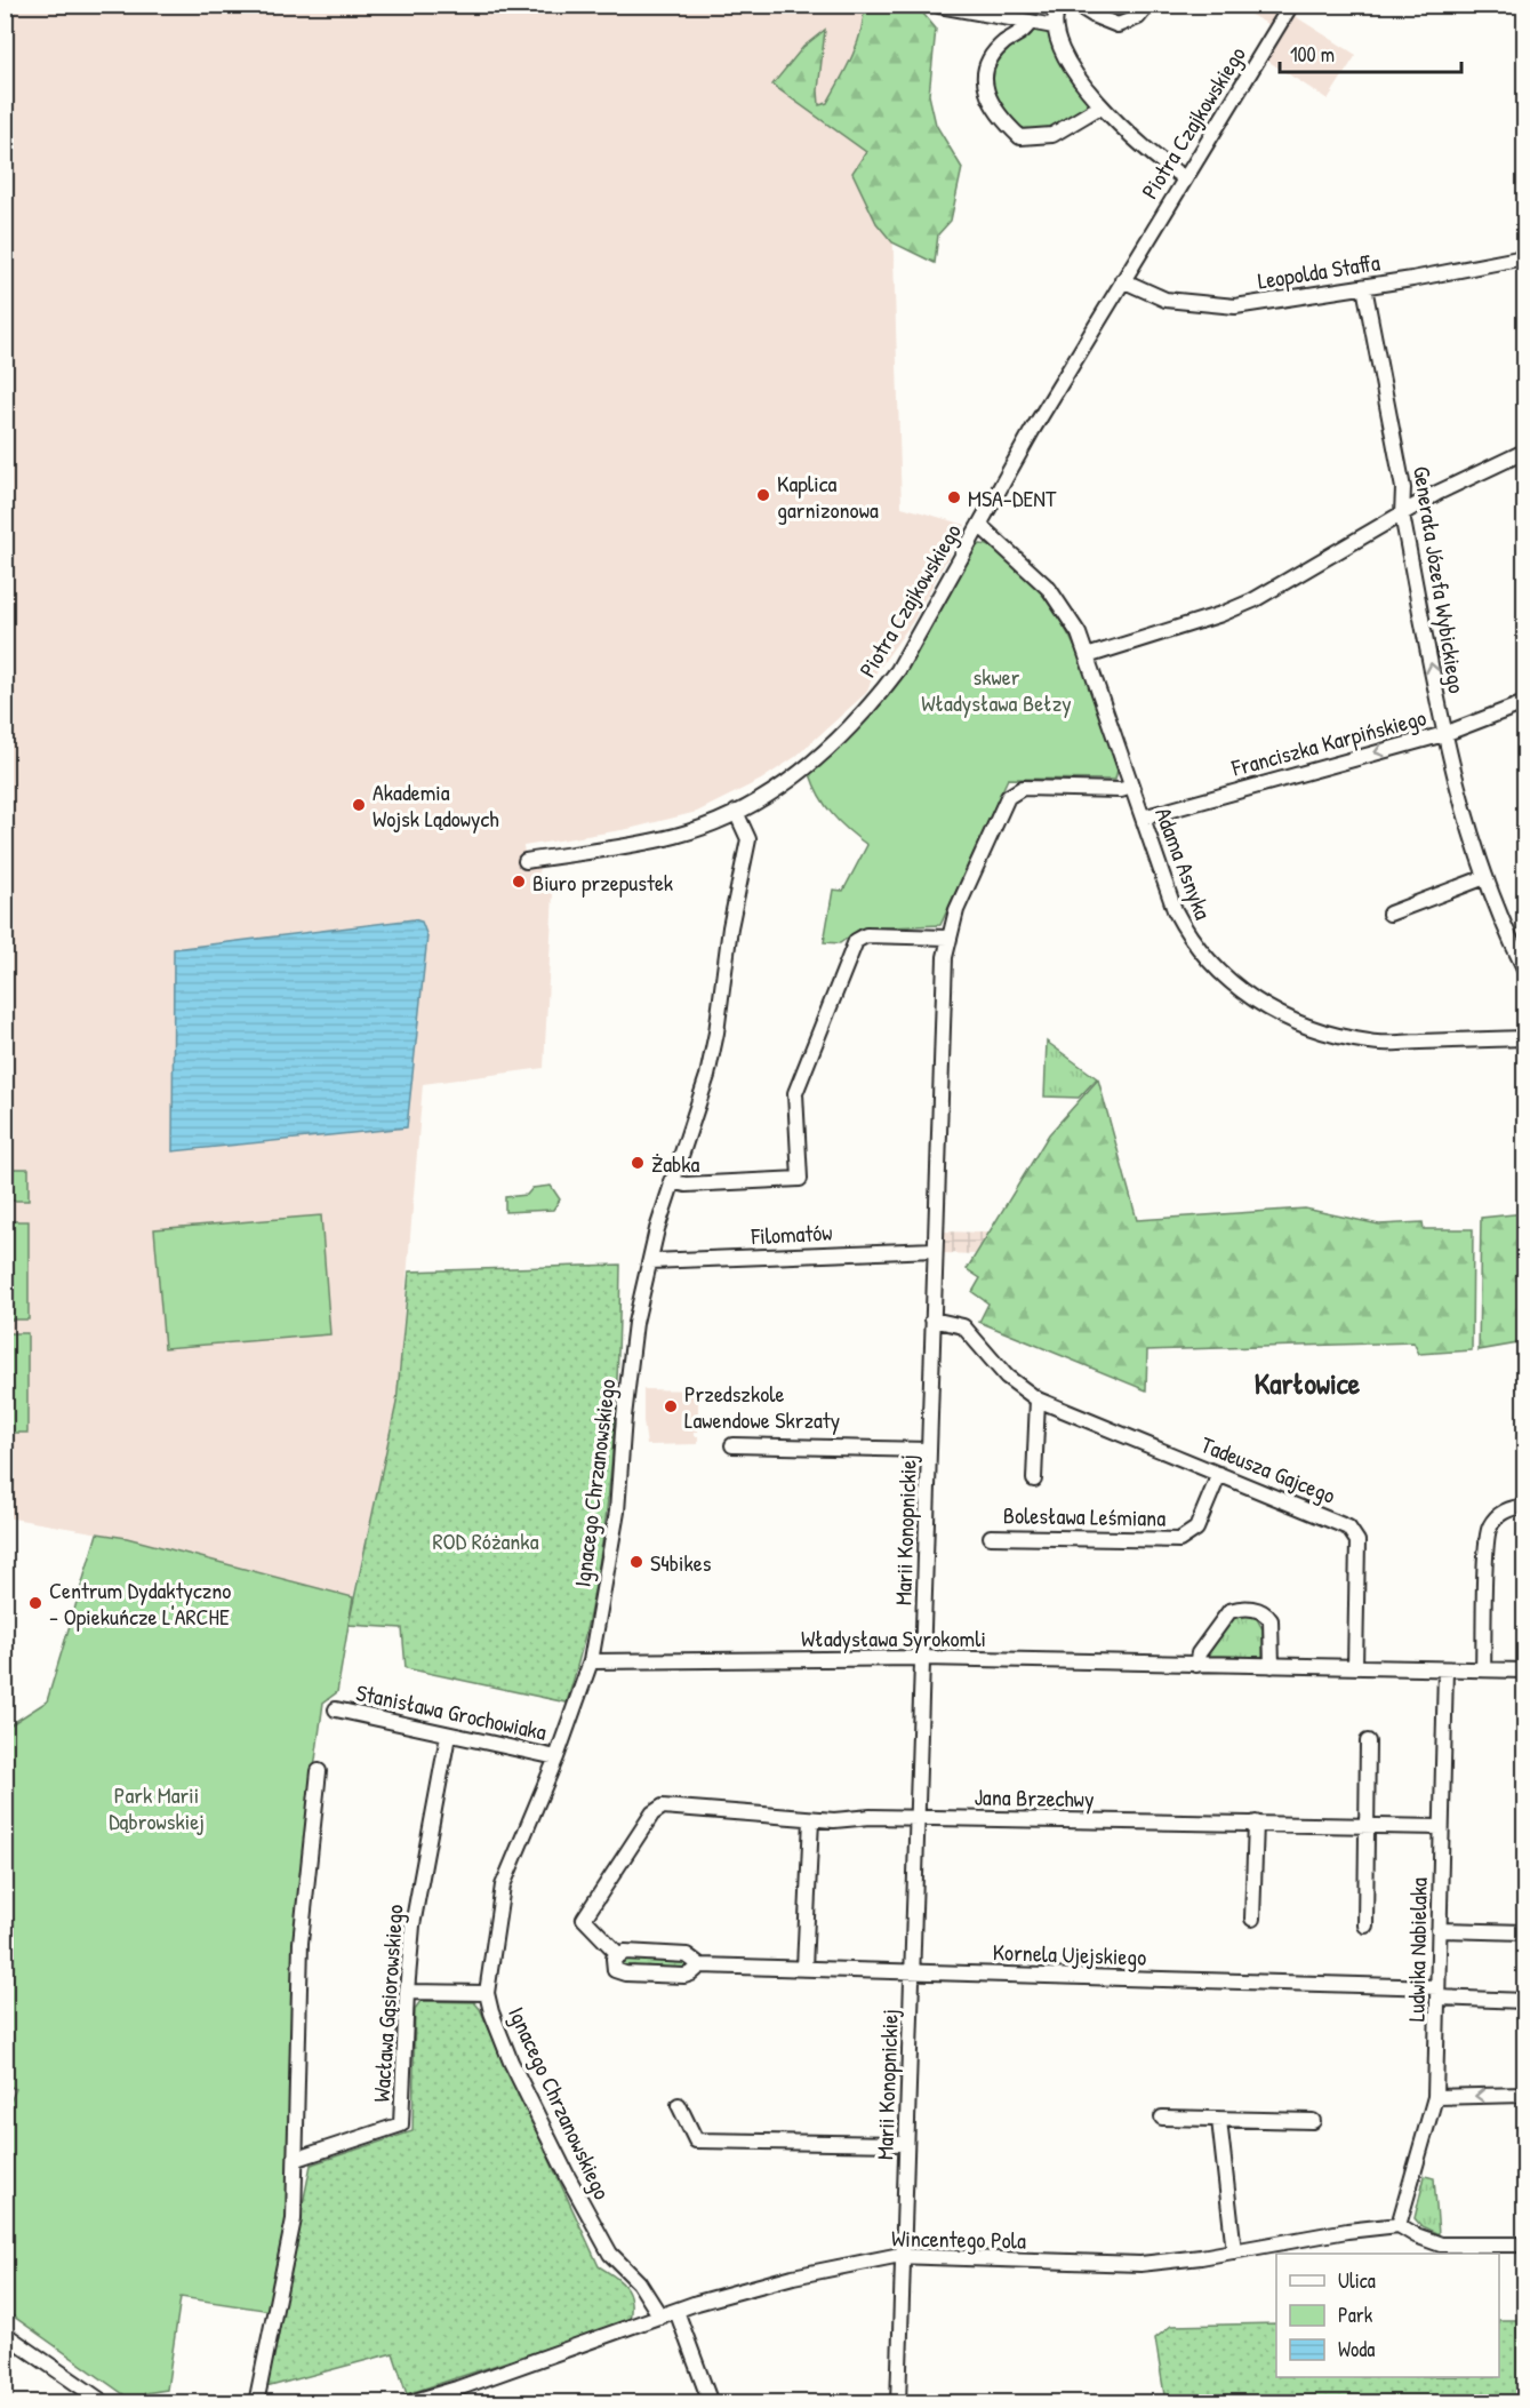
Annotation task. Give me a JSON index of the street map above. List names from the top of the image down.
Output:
{
  "streets": {
    "street": [
      "Piotra Czajkowskiego",
      "Leopolda Staffa",
      "Generała Józefa Wybickiego",
      "Franciszka Karpińskiego",
      "Adama Asnyka",
      "Filomatów",
      "Tadeusza Gajcego",
      "Ignacego Chrzanowskiego",
      "Bolesława Leśmiana",
      "Marii Konopnickiej",
      "Władysława Syrokomli",
      "Stanisława Grochowiaka",
      "Jana Brzechwy",
      "Ludwika Nabielaka",
      "Kornela Ujejskiego",
      "Wacława Gąsiorowskiego",
      "Wincentego Pola"
    ]
  },
  "crossings": [
    ["Piotra Czajkowskiego", "Leopolda Staffa"],
    ["Piotra Czajkowskiego", "Adama Asnyka"],
    ["Piotra Czajkowskiego", "Ignacego Chrzanowskiego"],
    ["Leopolda Staffa", "Generała Józefa Wybickiego"],
    ["Generała Józefa Wybickiego", "Franciszka Karpińskiego"],
    ["Franciszka Karpińskiego", "Adama Asnyka"],
    ["Adama Asnyka", "Marii Konopnickiej"],
    ["Filomatów", "Ignacego Chrzanowskiego"],
    ["Filomatów", "Marii Konopnickiej"],
    ["Tadeusza Gajcego", "Bolesława Leśmiana"],
    ["Tadeusza Gajcego", "Marii Konopnickiej"],
    ["Tadeusza Gajcego", "Władysława Syrokomli"],
    ["Ignacego Chrzanowskiego", "Władysława Syrokomli"],
    ["Ignacego Chrzanowskiego", "Stanisława Grochowiaka"],
    ["Ignacego Chrzanowskiego", "Wincentego Pola"],
    ["Marii Konopnickiej", "Władysława Syrokomli"],
    ["Marii Konopnickiej", "Jana Brzechwy"],
    ["Marii Konopnickiej", "Kornela Ujejskiego"],
    ["Marii Konopnickiej", "Wincentego Pola"],
    ["Władysława Syrokomli", "Ludwika Nabielaka"],
    ["Stanisława Grochowiaka", "Wacława Gąsiorowskiego"],
    ["Jana Brzechwy", "Ludwika Nabielaka"],
    ["Jana Brzechwy", "Kornela Ujejskiego"],
    ["Ludwika Nabielaka", "Kornela Ujejskiego"],
    ["Ludwika Nabielaka", "Wincentego Pola"]
  ],
  "one_way": ["Franciszka Karpińskiego"],
  "districts": ["Karłowice"],
  "parks": ["skwer Władysława Bełzy", "ROD Różanka", "Park Marii Dąbrowskiej"],
  "places": [
    "Kaplica garnizonowa",
    "MSA-DENT",
    "Akademia Wojsk Lądowych",
    "Biuro przepustek",
    "Żabka",
    "Przedszkole Lawendowe Skrzaty",
    "S4bikes",
    "Centrum Dydaktyczno - Opiekuńcze L'ARCHE"
  ],
  "legend": ["Ulica", "Park", "Woda"],
  "scale_bar": "100 m"
}
